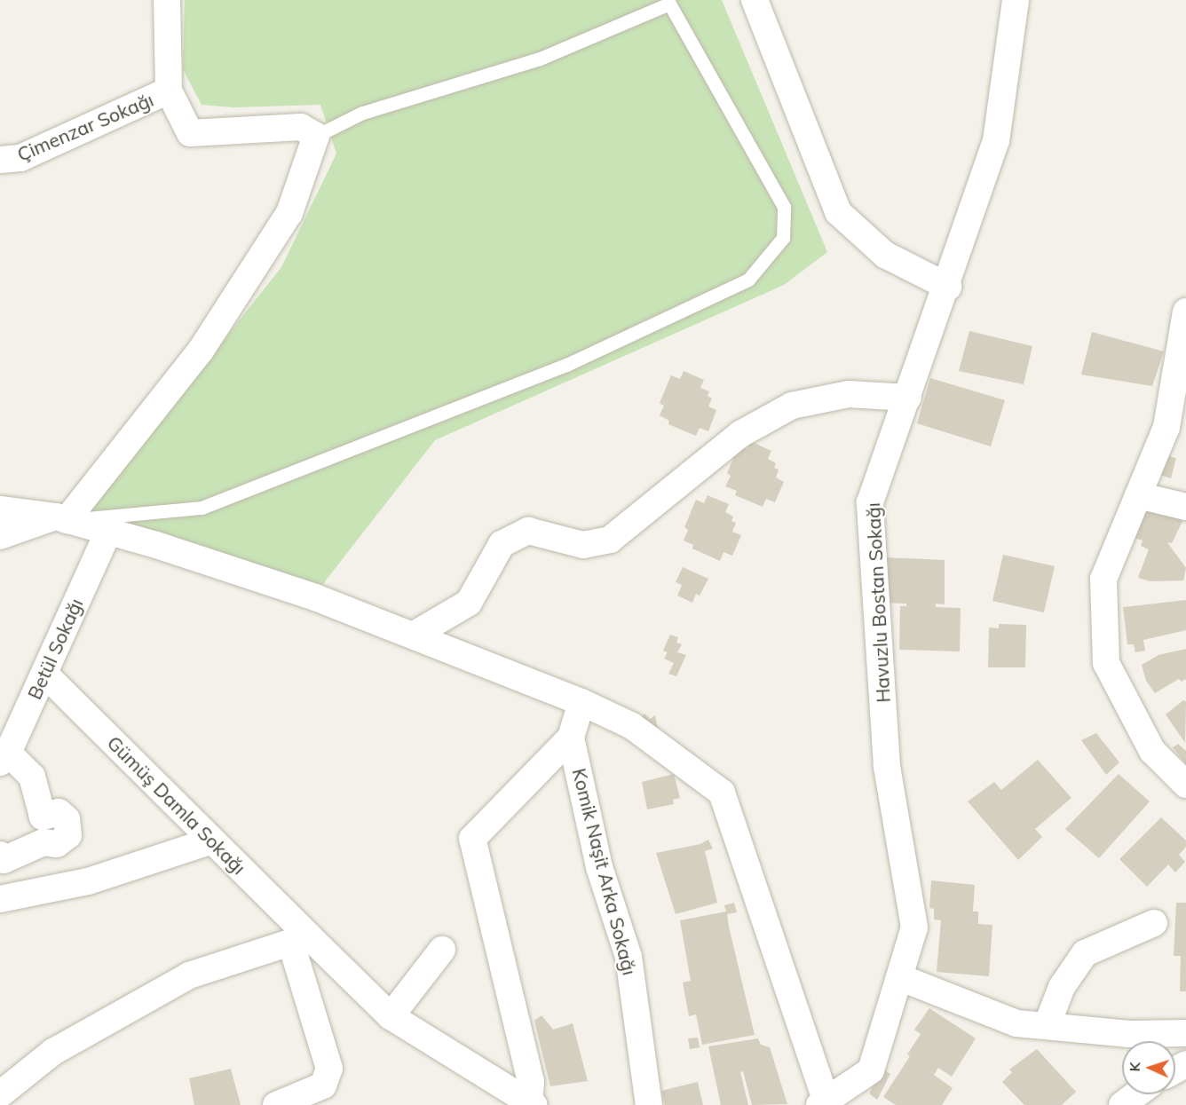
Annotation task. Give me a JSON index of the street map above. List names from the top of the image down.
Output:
{
  "streets": {
    "street": [
      "Çimenzar Sokağı",
      "Havuzlu Bostan Sokağı",
      "Betül Sokağı",
      "Gümüş Damla Sokağı",
      "Komik Naşit Arka Sokağı"
    ]
  },
  "crossings": [
    ["Betül Sokağı", "Gümüş Damla Sokağı"]
  ],
  "north": "left"
}
